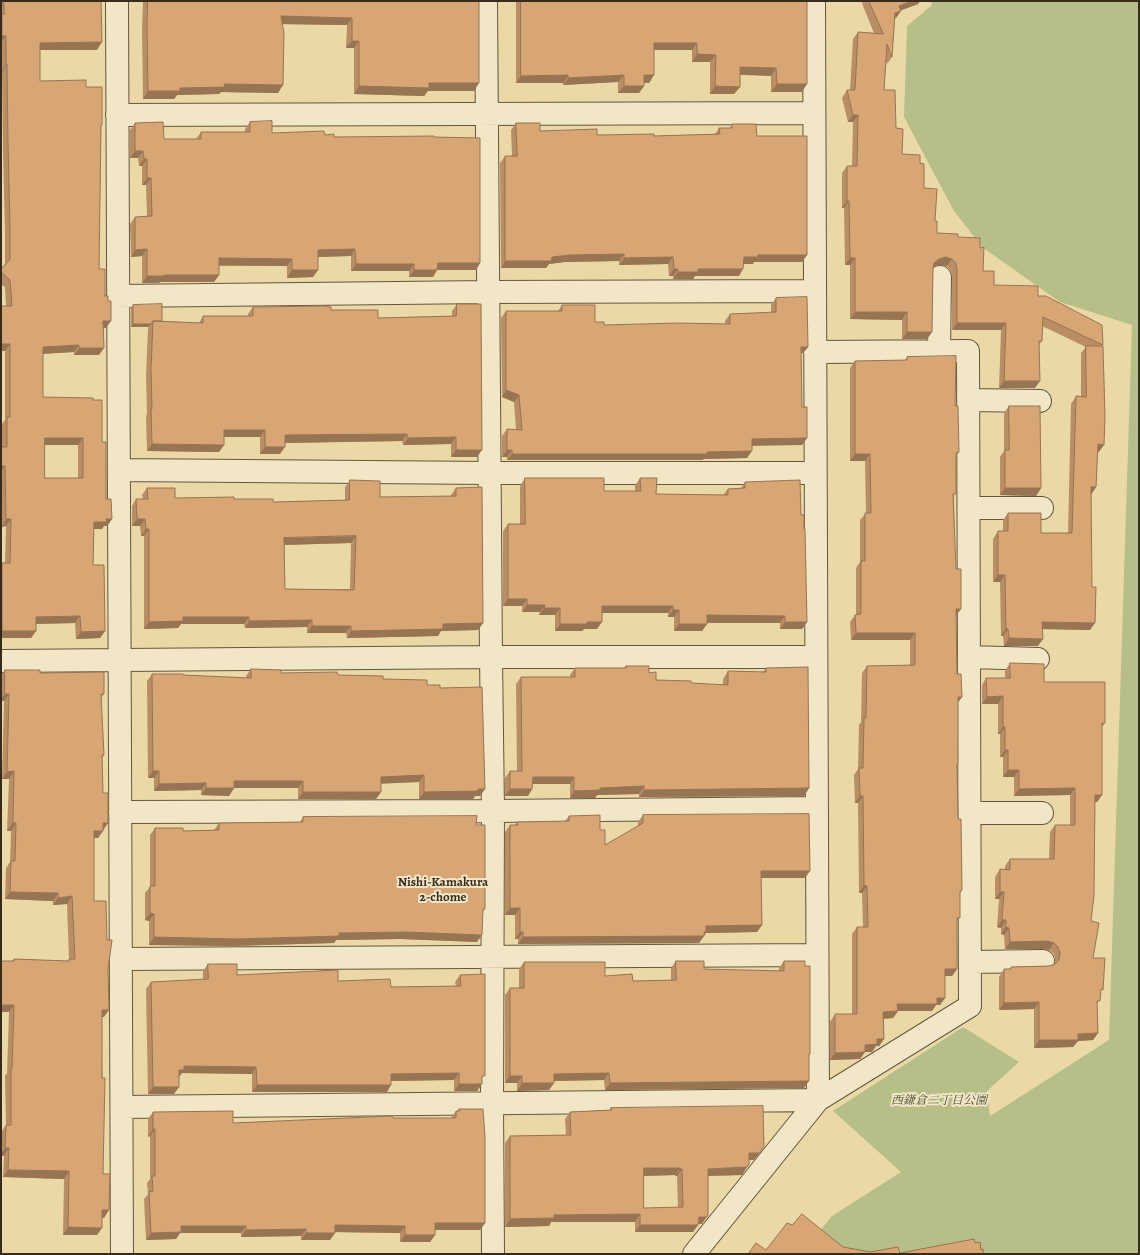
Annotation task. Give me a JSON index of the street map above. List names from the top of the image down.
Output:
{
  "districts": ["Nishi-Kamakura 2-chome"],
  "parks": ["西鎌倉二丁目公園"]
}
